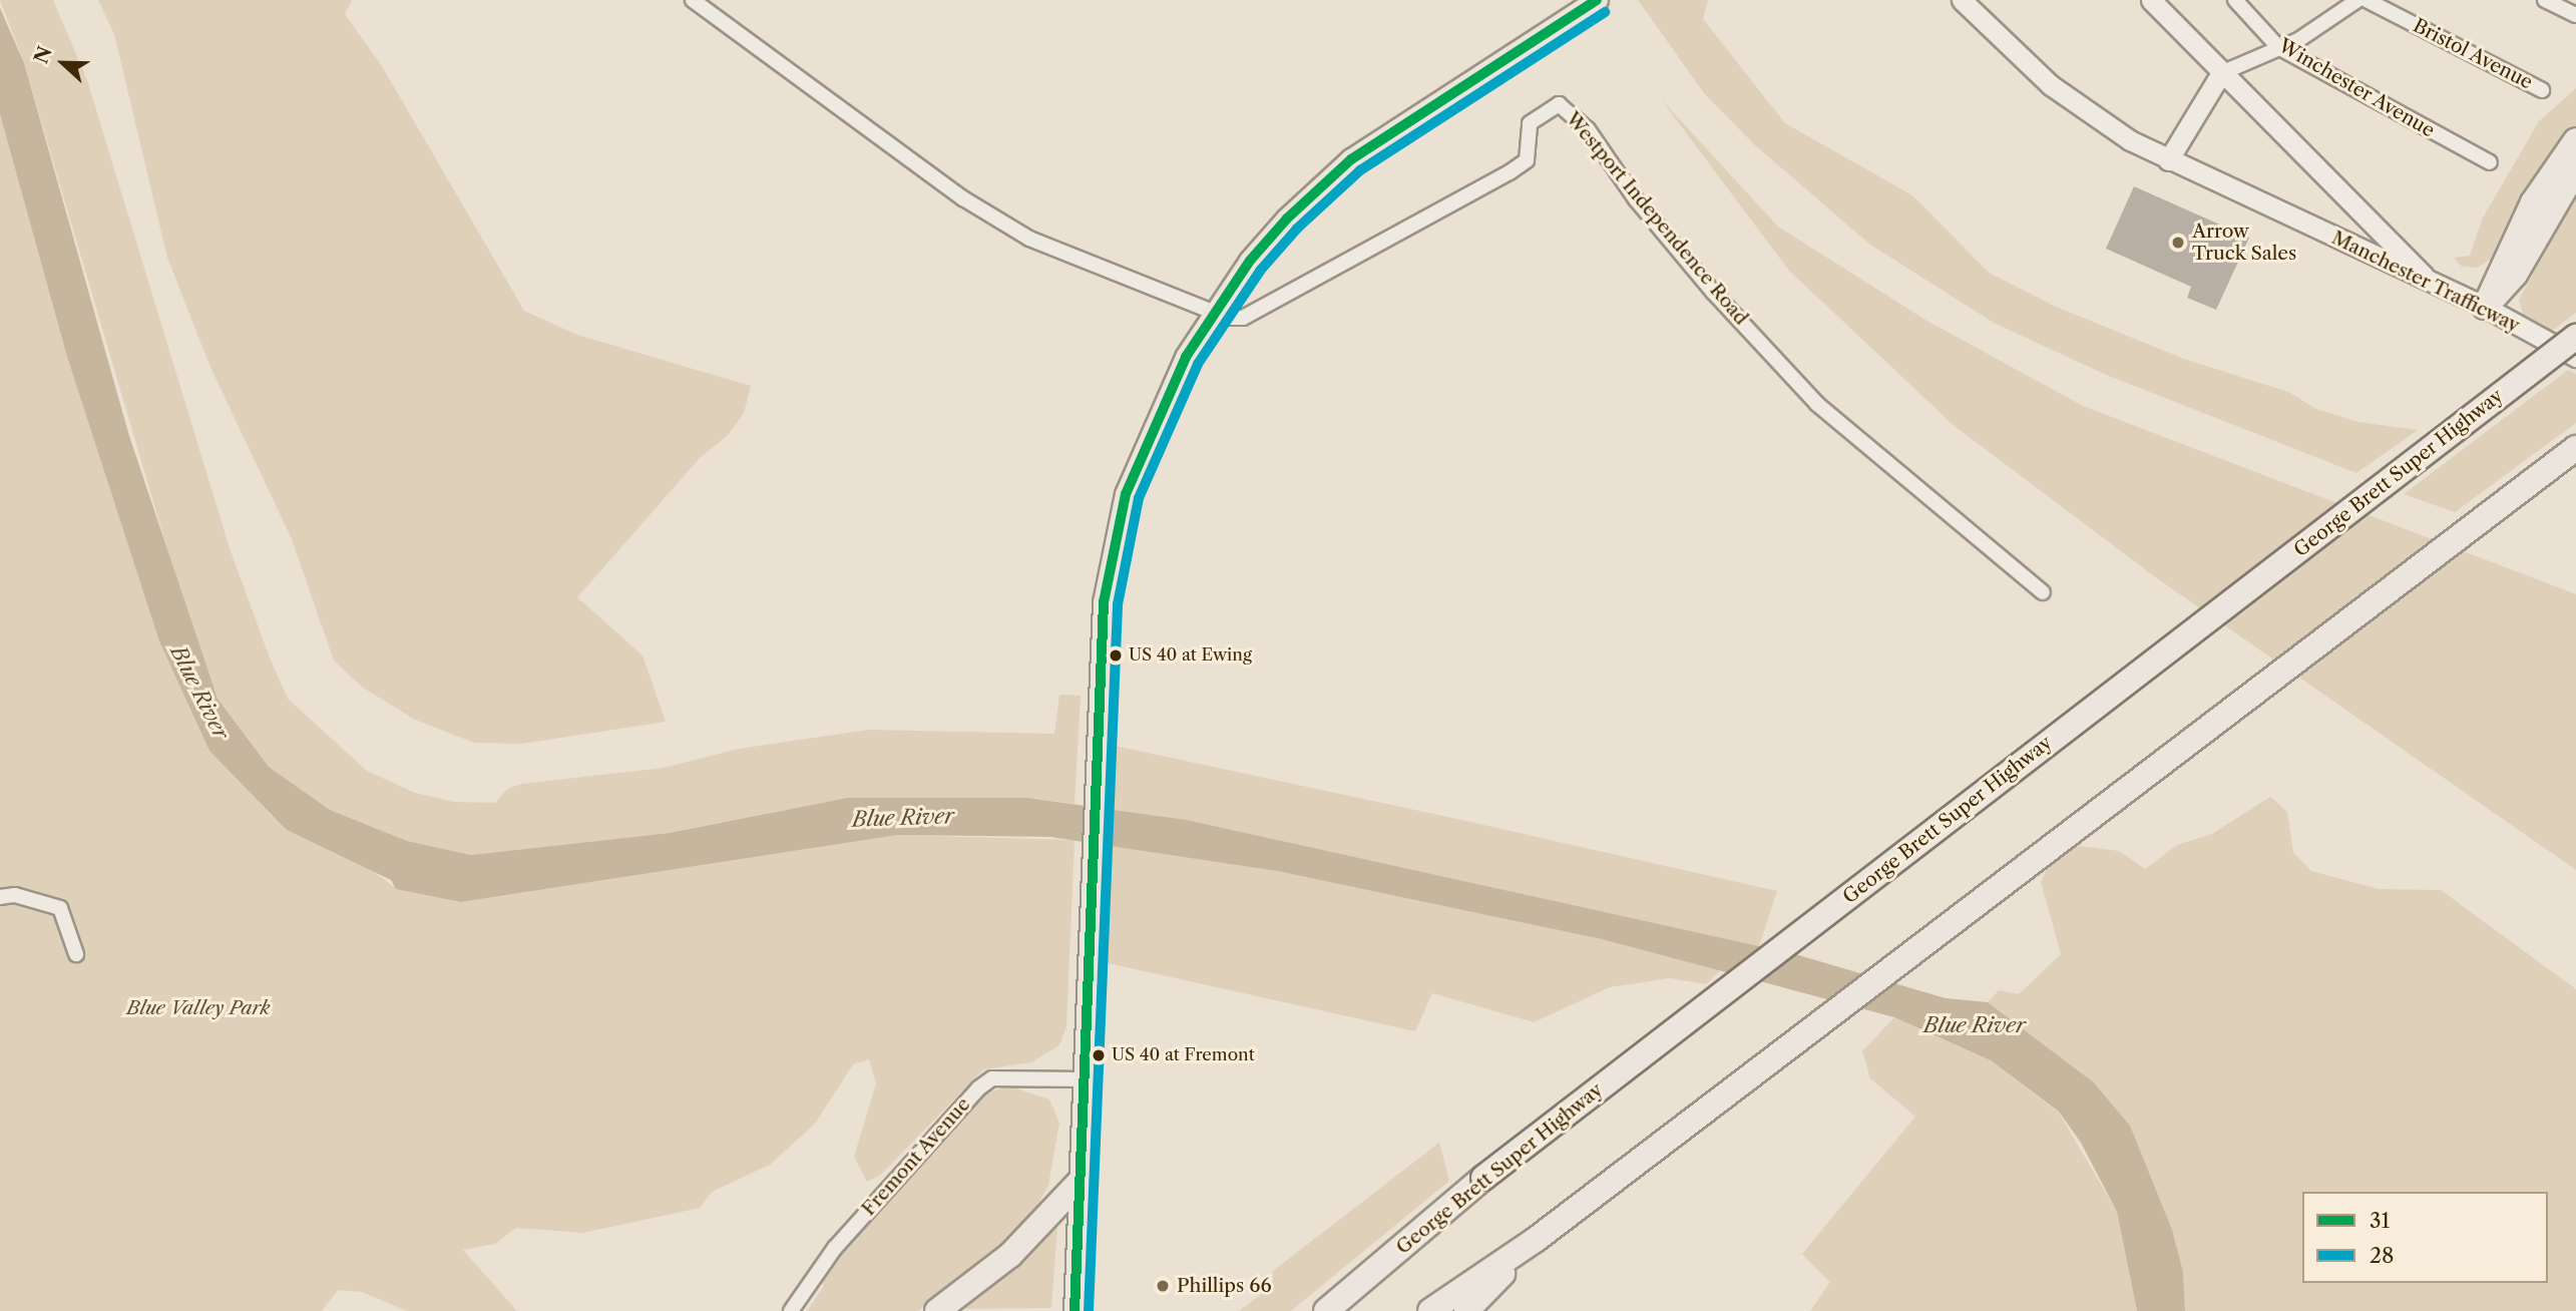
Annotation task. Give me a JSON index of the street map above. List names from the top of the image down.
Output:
{
  "streets": {
    "highway": ["George Brett Super Highway"],
    "main road": ["Manchester Trafficway"],
    "street": [
      "Bristol Avenue",
      "Winchester Avenue",
      "Westport Independence Road",
      "Fremont Avenue"
    ]
  },
  "water": ["Blue River"],
  "parks": ["Blue Valley Park"],
  "places": [
    "Arrow Truck Sales",
    "US 40 at Ewing",
    "US 40 at Fremont",
    "Phillips 66"
  ],
  "lines": ["transit line 31", "transit line 28"],
  "legend": ["31", "28"],
  "north": "left"
}
